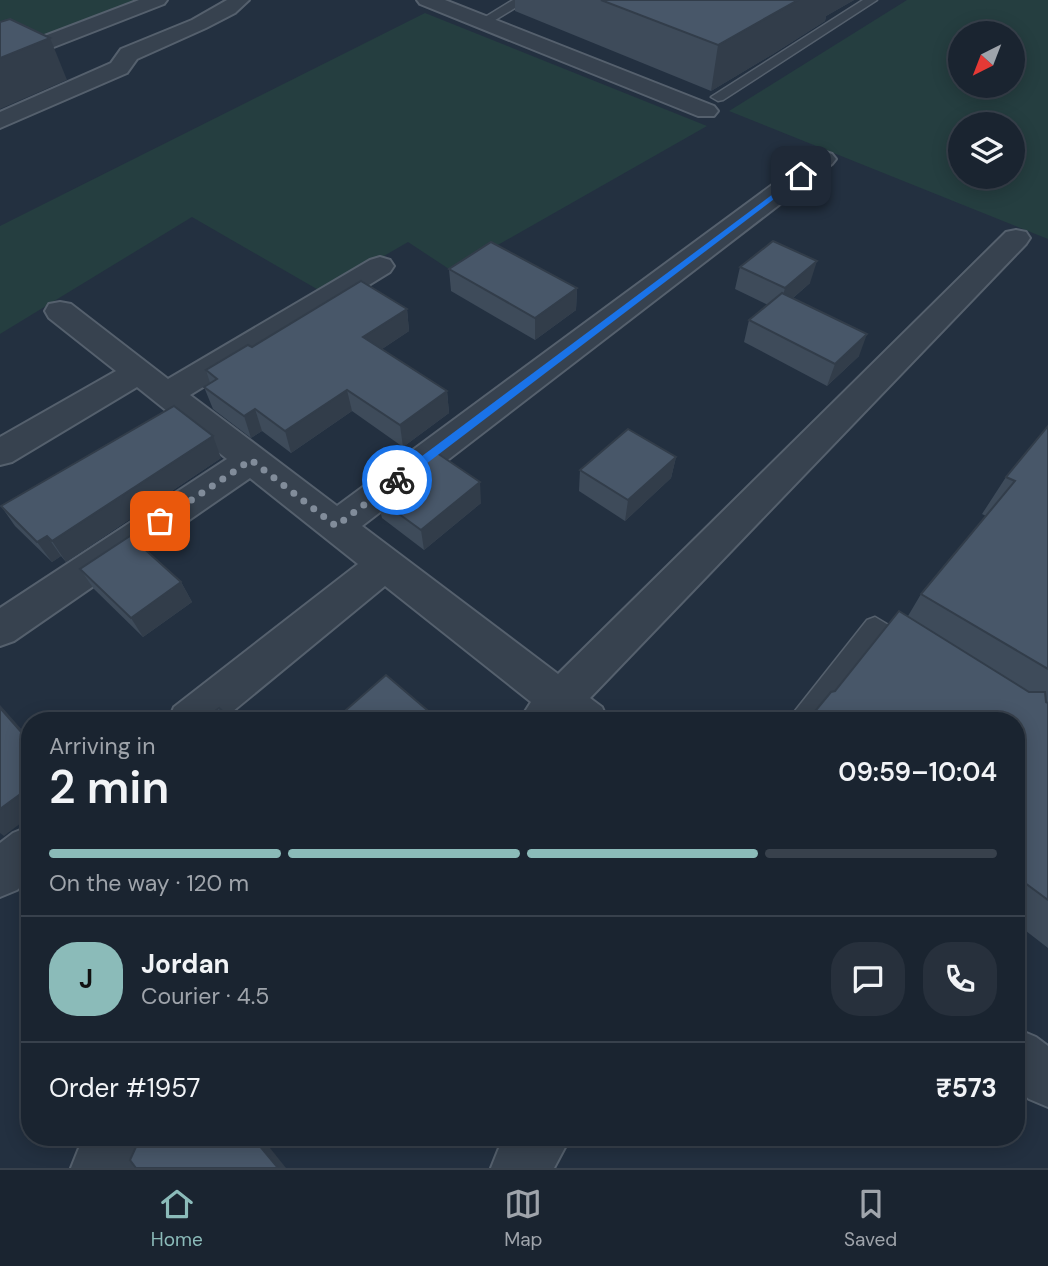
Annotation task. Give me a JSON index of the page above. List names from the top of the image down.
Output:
{
  "north": "bottom left",
  "page": {
    "heading": ["2 min", "Arriving in", "09:59–10:04"],
    "panel": [
      "Jordan",
      "Courier · 4.5",
      "Order #1957",
      "₹573"
    ],
    "bar": "On the way · 120 m",
    "round": "J",
    "tabs": ["Home", "Map", "Saved"]
  }
}
